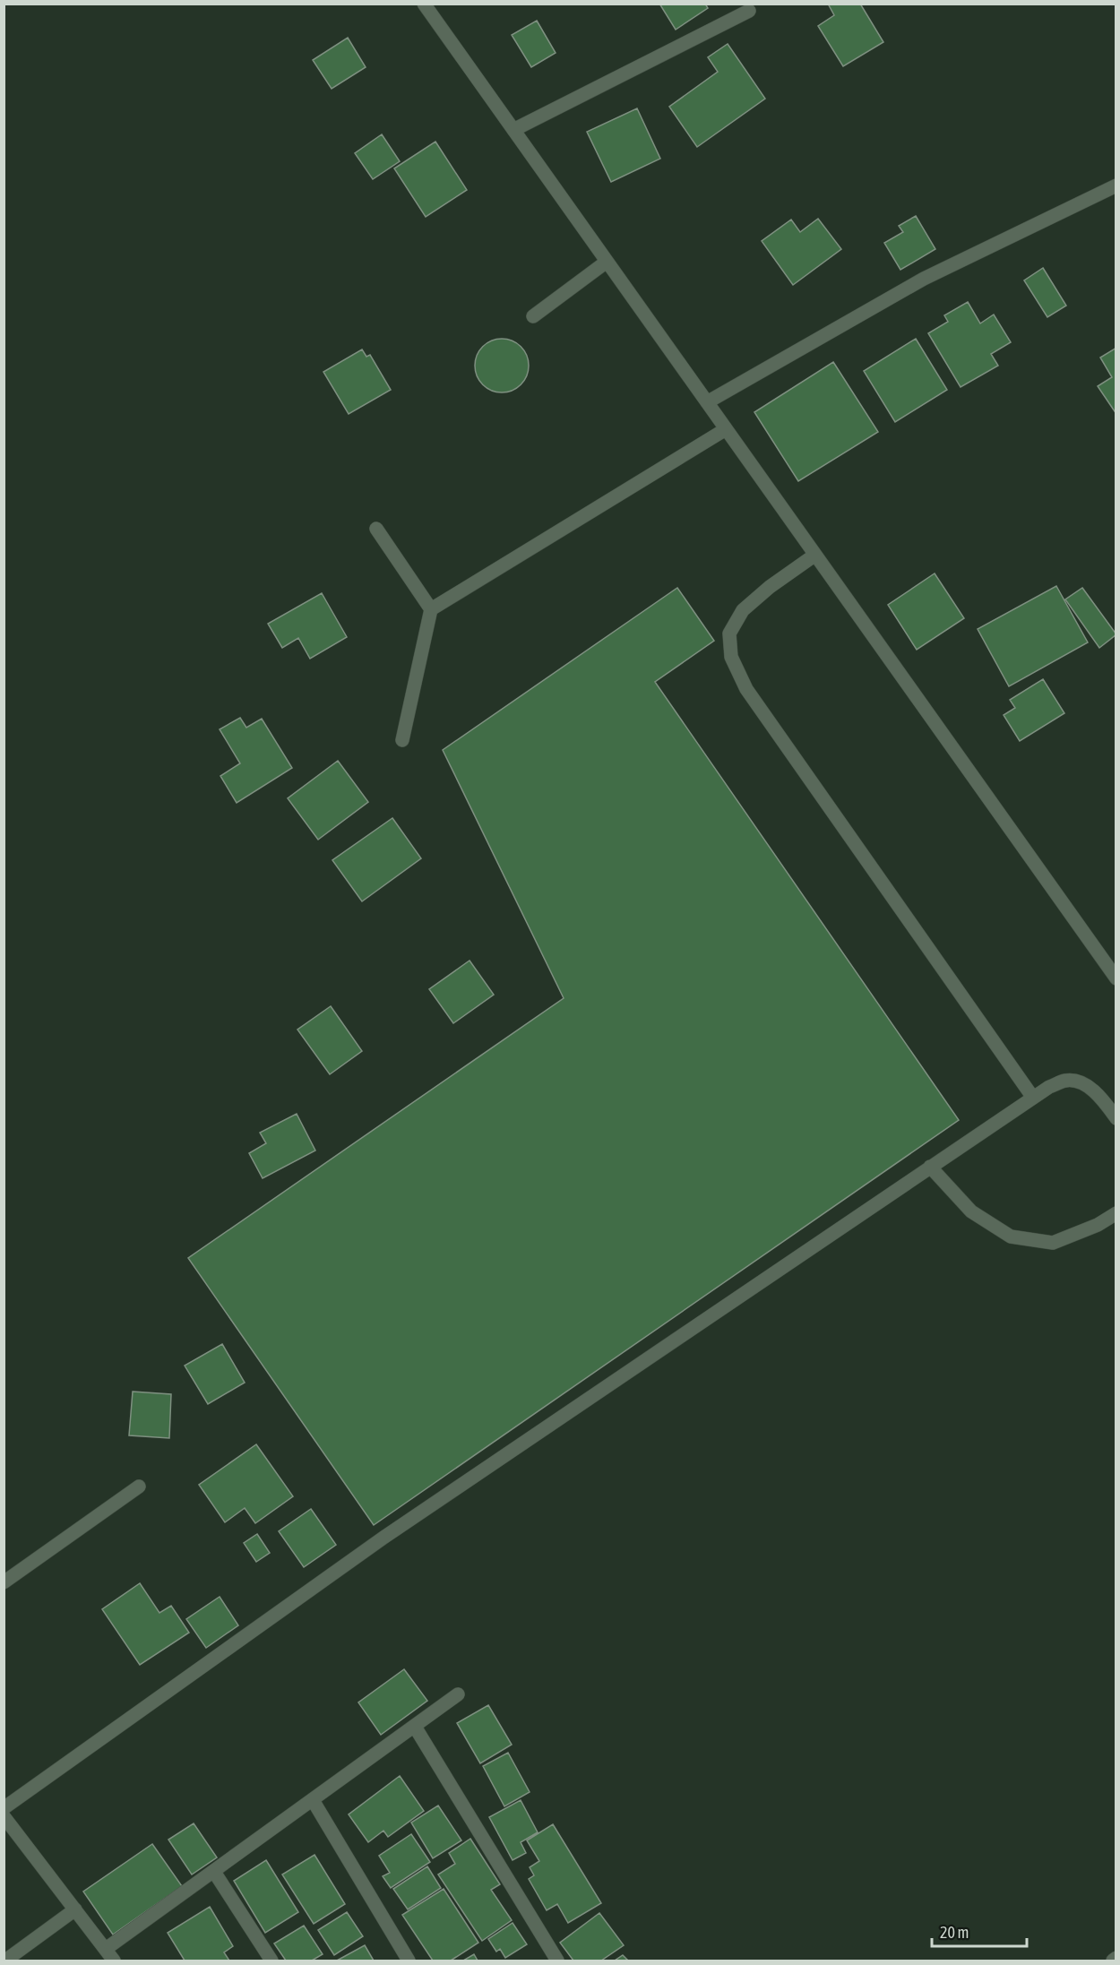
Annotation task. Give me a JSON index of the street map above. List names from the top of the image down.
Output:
{
  "scale_bar": "20 m"
}
